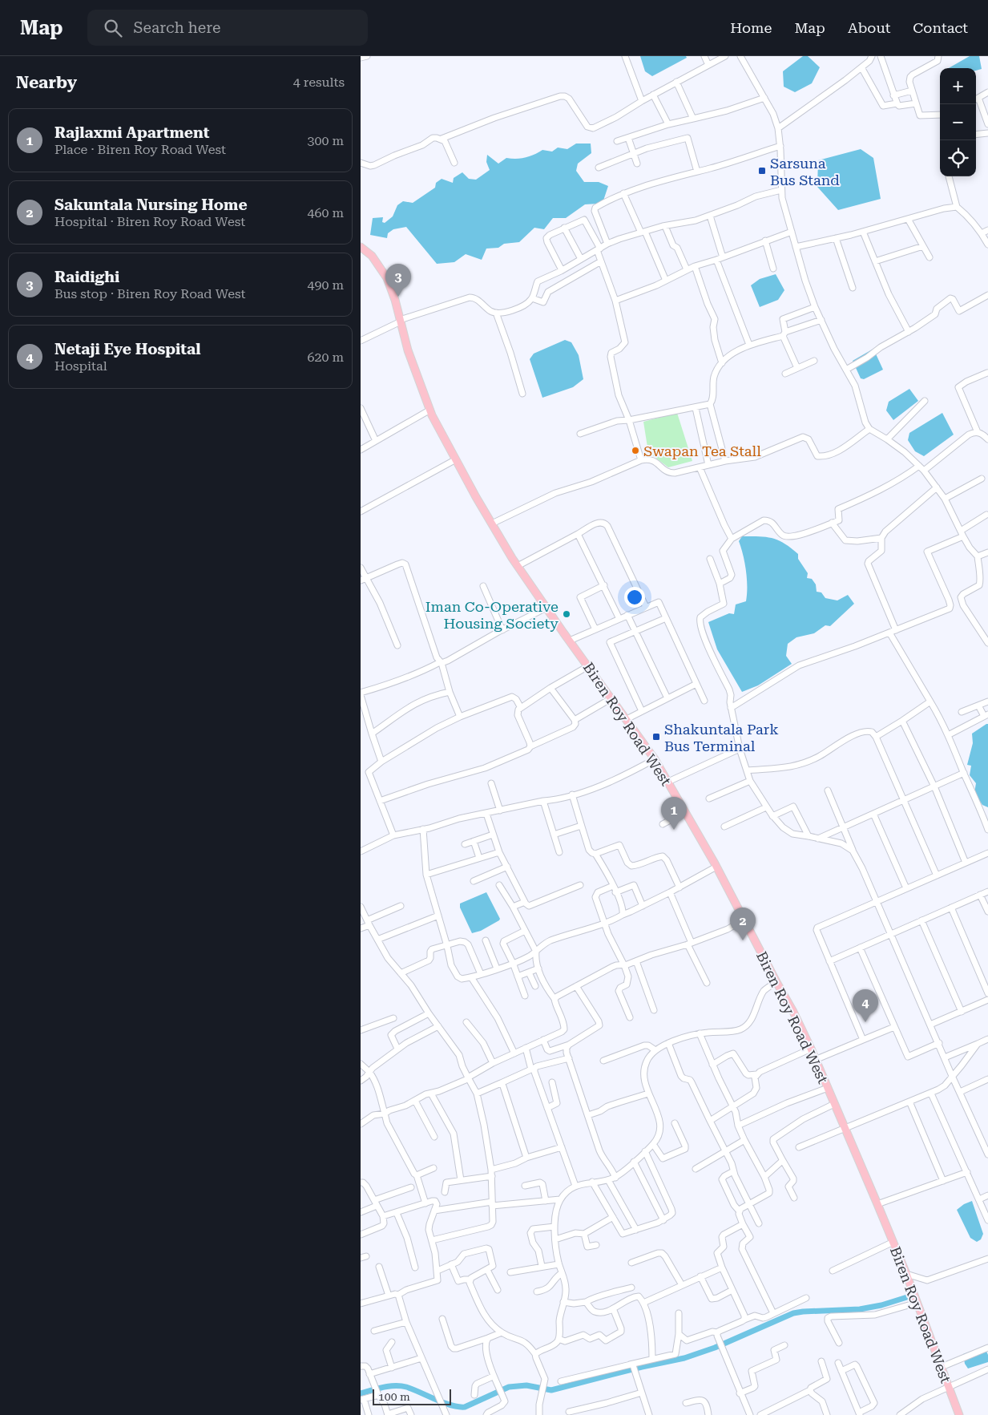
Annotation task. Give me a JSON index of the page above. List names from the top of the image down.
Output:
{
  "streets": {
    "main road": ["Biren Roy Road West"]
  },
  "places": {
    "transit": ["Sarsuna Bus Stand", "Shakuntala Park Bus Terminal"],
    "other": ["Swapan Tea Stall", "Iman Co-Operative Housing Society"]
  },
  "scale_bar": "100 m",
  "page": {
    "header": "Map",
    "search": "Search here",
    "nav": [
      "Home",
      "Map",
      "About",
      "Contact"
    ],
    "heading": ["Nearby", "4 results"],
    "map_buttons": ["+", "−"],
    "list": [
      {
        "mark": "1",
        "name": "Rajlaxmi Apartment",
        "note": "Place · Biren Roy Road West",
        "value": "300 m"
      },
      {
        "mark": "2",
        "name": "Sakuntala Nursing Home",
        "note": "Hospital · Biren Roy Road West",
        "value": "460 m"
      },
      {
        "mark": "3",
        "name": "Raidighi",
        "note": "Bus stop · Biren Roy Road West",
        "value": "490 m"
      },
      {
        "mark": "4",
        "name": "Netaji Eye Hospital",
        "note": "Hospital",
        "value": "620 m"
      }
    ],
    "pins": [
      "3",
      "1",
      "2",
      "4"
    ],
    "scale": "100 m"
  }
}
